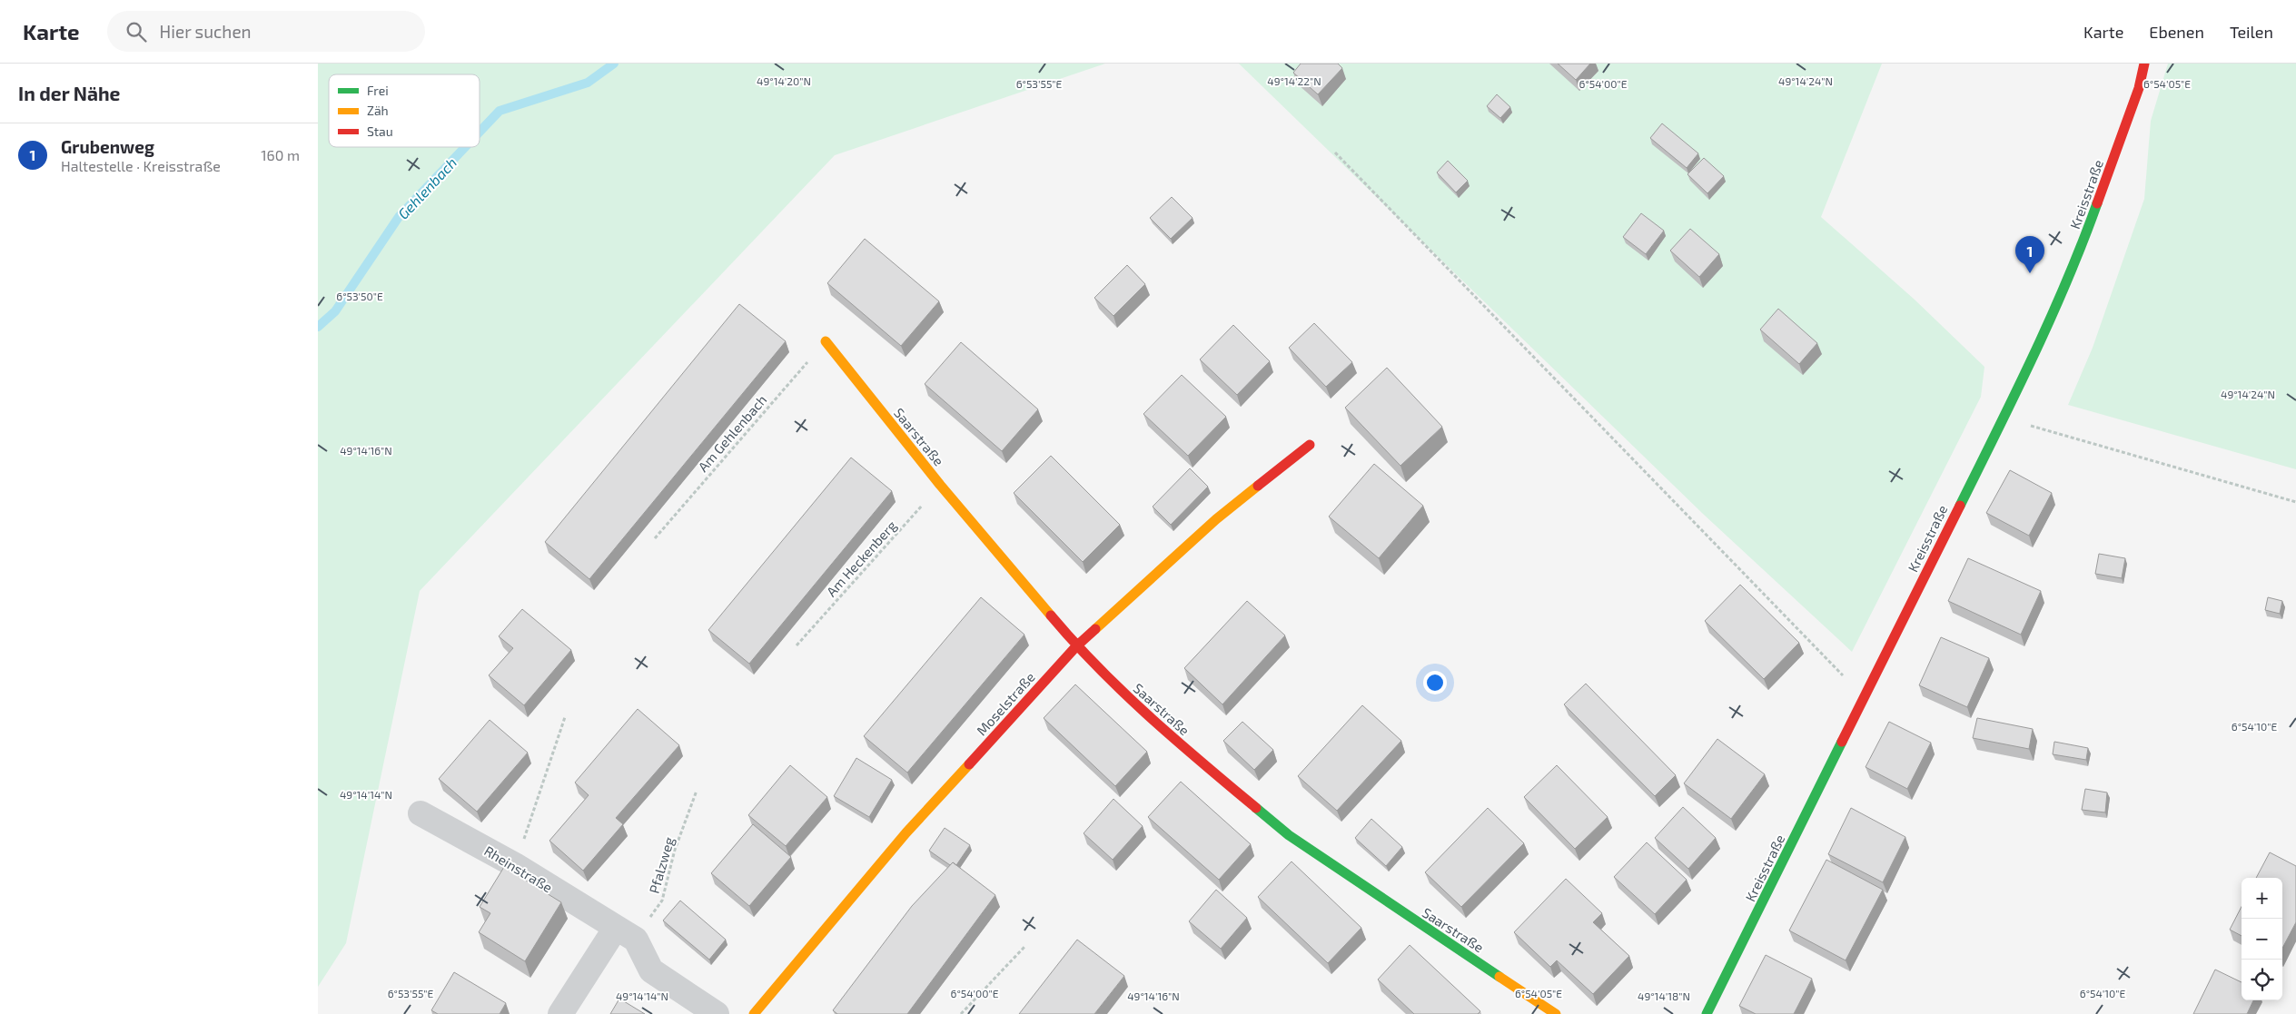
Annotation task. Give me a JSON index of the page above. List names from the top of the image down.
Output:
{
  "streets": {
    "street": [
      "Kreisstraße",
      "Saarstraße",
      "Moselstraße",
      "Rheinstraße"
    ],
    "path": ["Am Gehlenbach", "Am Heckenberg", "Pfalzweg"]
  },
  "crossings": [
    ["Am Gehlenbach", "Saarstraße"],
    ["Saarstraße", "Am Heckenberg"],
    ["Saarstraße", "Moselstraße"],
    ["Pfalzweg", "Rheinstraße"]
  ],
  "water": ["Gehlenbach"],
  "legend": ["Frei", "Zäh", "Stau"],
  "page": {
    "header": "Karte",
    "search": "Hier suchen",
    "nav": ["Karte", "Ebenen", "Teilen"],
    "heading": "In der Nähe",
    "list": [
      {
        "mark": "1",
        "name": "Grubenweg",
        "note": "Haltestelle · Kreisstraße",
        "value": "160 m"
      }
    ],
    "pins": "1",
    "map_buttons": ["+", "−"]
  },
  "coordinates": [
    "49°14'20\"N",
    "49°14'22\"N",
    "49°14'24\"N",
    "6°54'05\"E",
    "6°53'55\"E",
    "6°54'00\"E",
    "6°53'50\"E",
    "49°14'16\"N",
    "6°54'10\"E",
    "49°14'14\"N",
    "49°14'18\"N"
  ]
}
